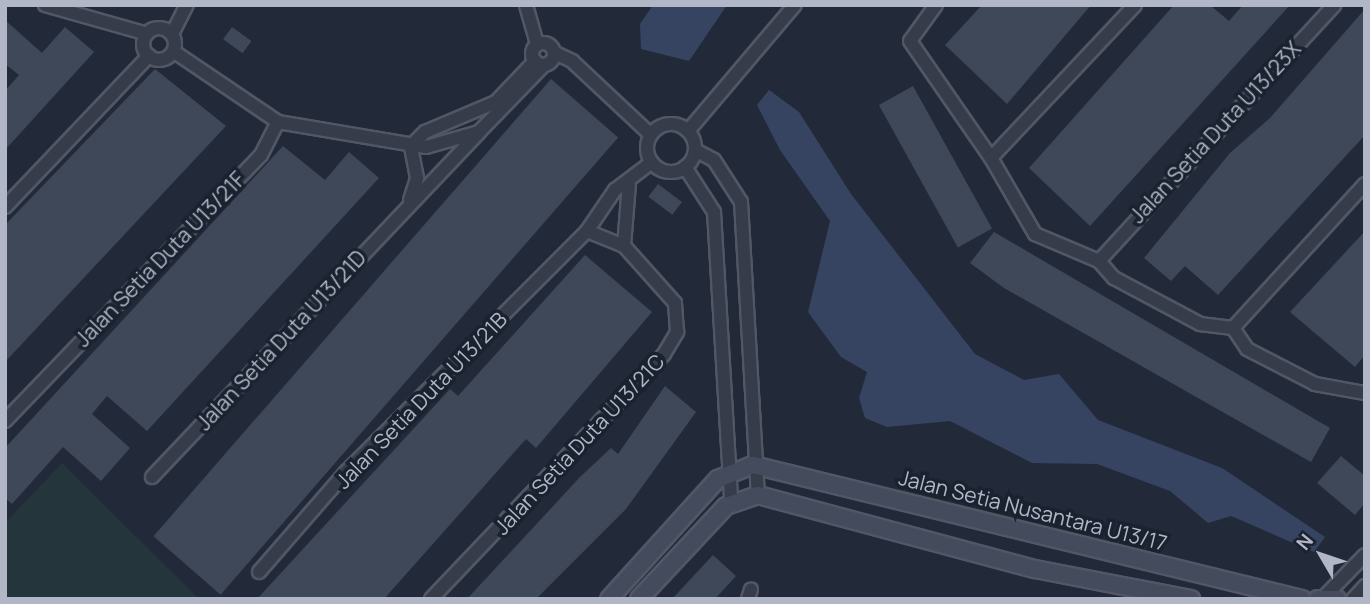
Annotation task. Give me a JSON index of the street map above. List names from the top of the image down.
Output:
{
  "streets": {
    "main road": ["Jalan Setia Nusantara U13/17"],
    "street": [
      "Jalan Setia Duta U13/23X",
      "Jalan Setia Duta U13/21F",
      "Jalan Setia Duta U13/21D",
      "Jalan Setia Duta U13/21B",
      "Jalan Setia Duta U13/21C"
    ]
  },
  "north": "top left"
}
